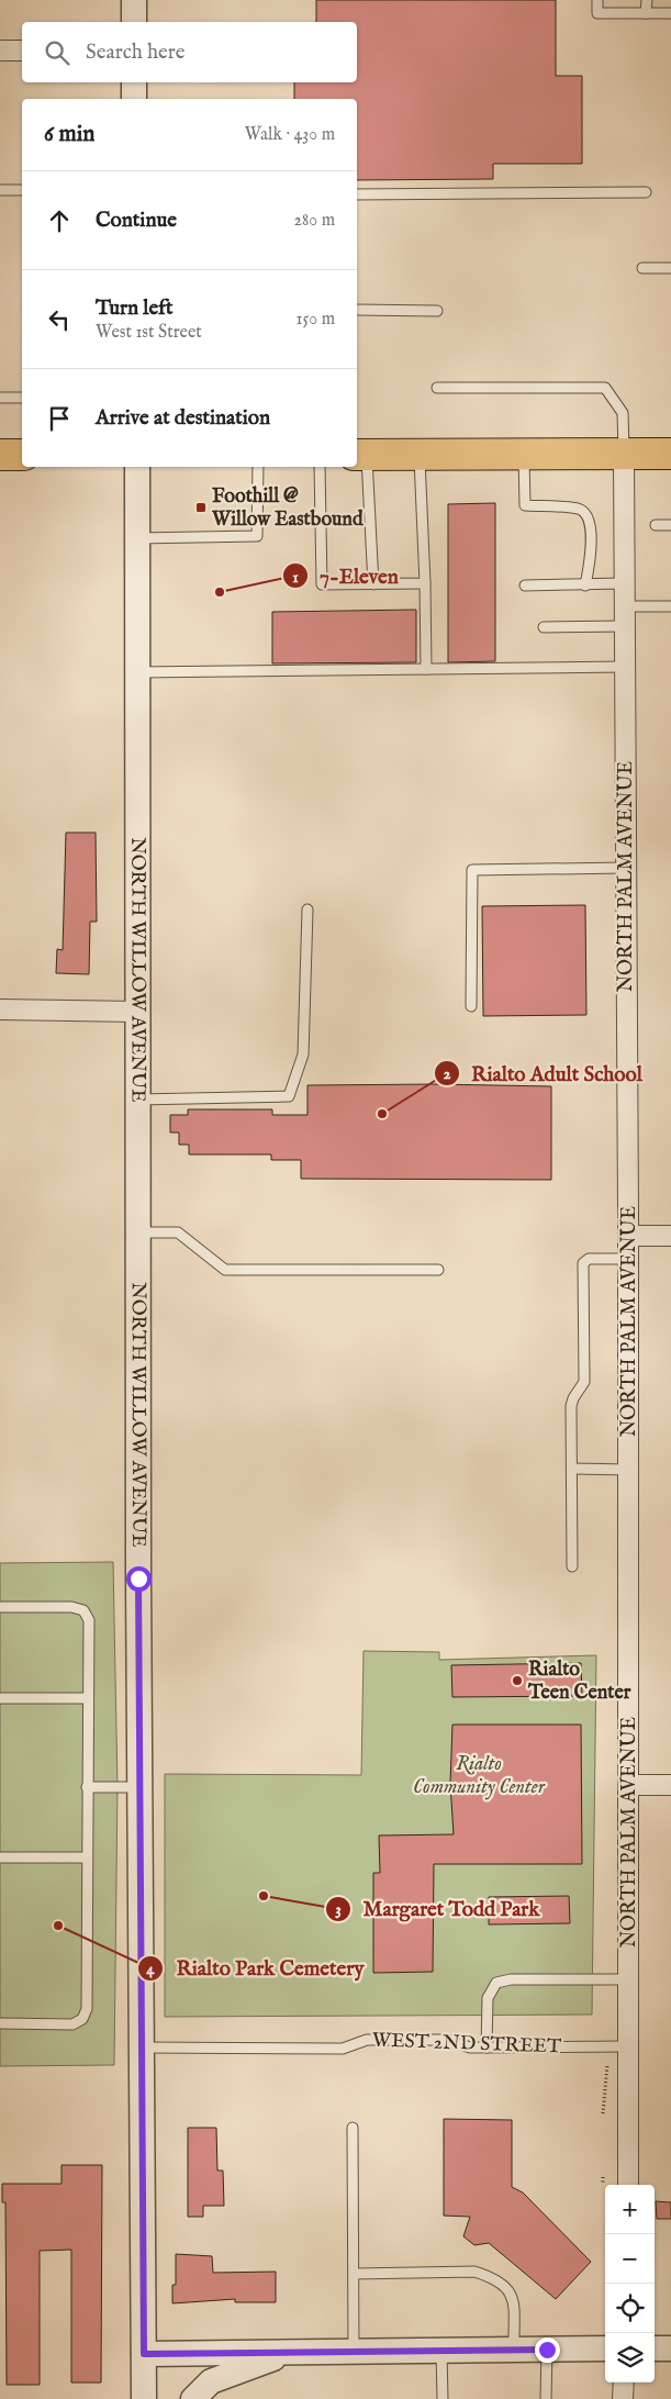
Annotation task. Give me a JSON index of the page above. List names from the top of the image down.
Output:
{
  "streets": {
    "street": ["NORTH PALM AVENUE", "NORTH WILLOW AVENUE"],
    "lane": ["WEST 2ND STREET"]
  },
  "crossings": [
    ["NORTH PALM AVENUE", "WEST 2ND STREET"],
    ["NORTH WILLOW AVENUE", "WEST 2ND STREET"]
  ],
  "parks": ["Rialto Community Center"],
  "places": {
    "transit": ["Foothill @ Willow Eastbound"],
    "other": [
      "7-Eleven",
      "Rialto Adult School",
      "Rialto Teen Center",
      "Margaret Todd Park",
      "Rialto Park Cemetery"
    ]
  },
  "page": {
    "search": "Search here",
    "heading": ["6 min", "Walk · 430 m"],
    "list": [
      ["Continue", "280 m"],
      ["Turn left", "West 1st Street", "150 m"],
      "Arrive at destination"
    ],
    "map_buttons": ["+", "−"]
  }
}
